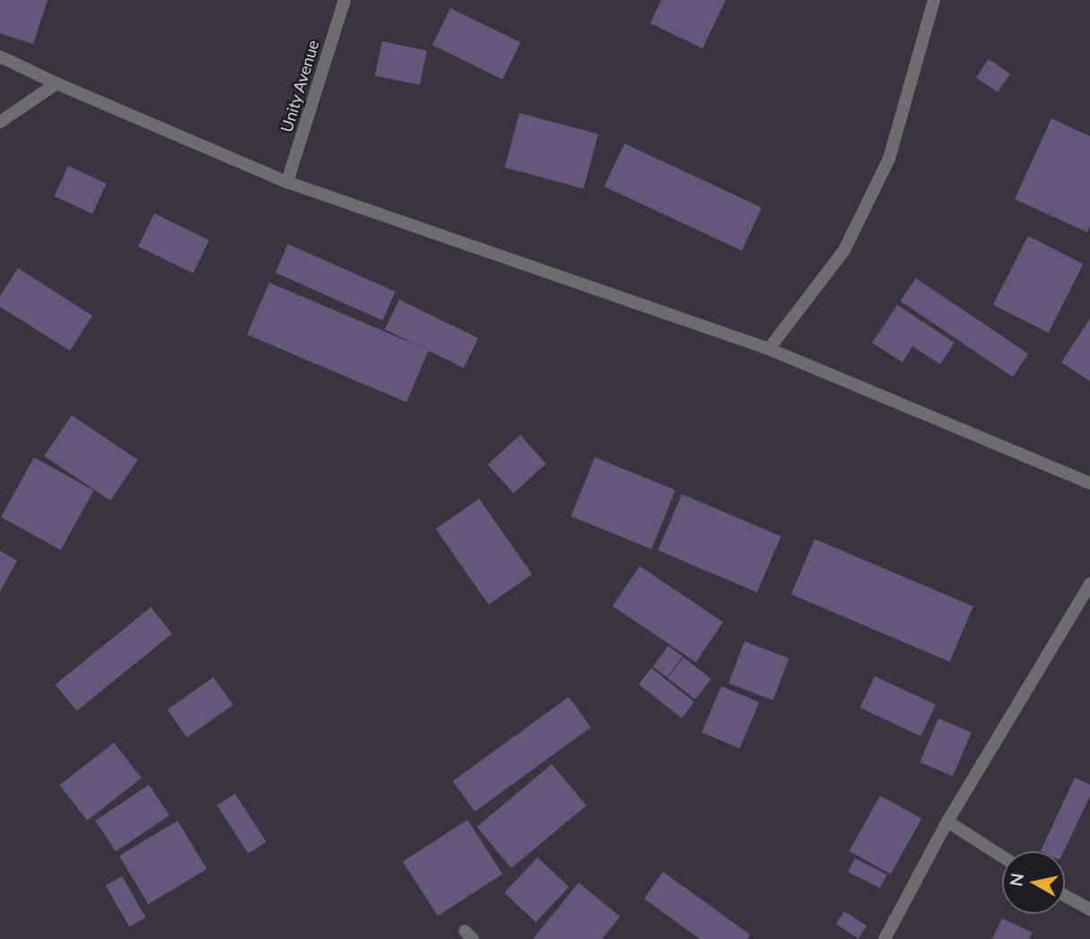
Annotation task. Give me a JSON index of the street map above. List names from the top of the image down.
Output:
{
  "streets": {
    "street": ["Unity Avenue"]
  },
  "north": "left"
}
